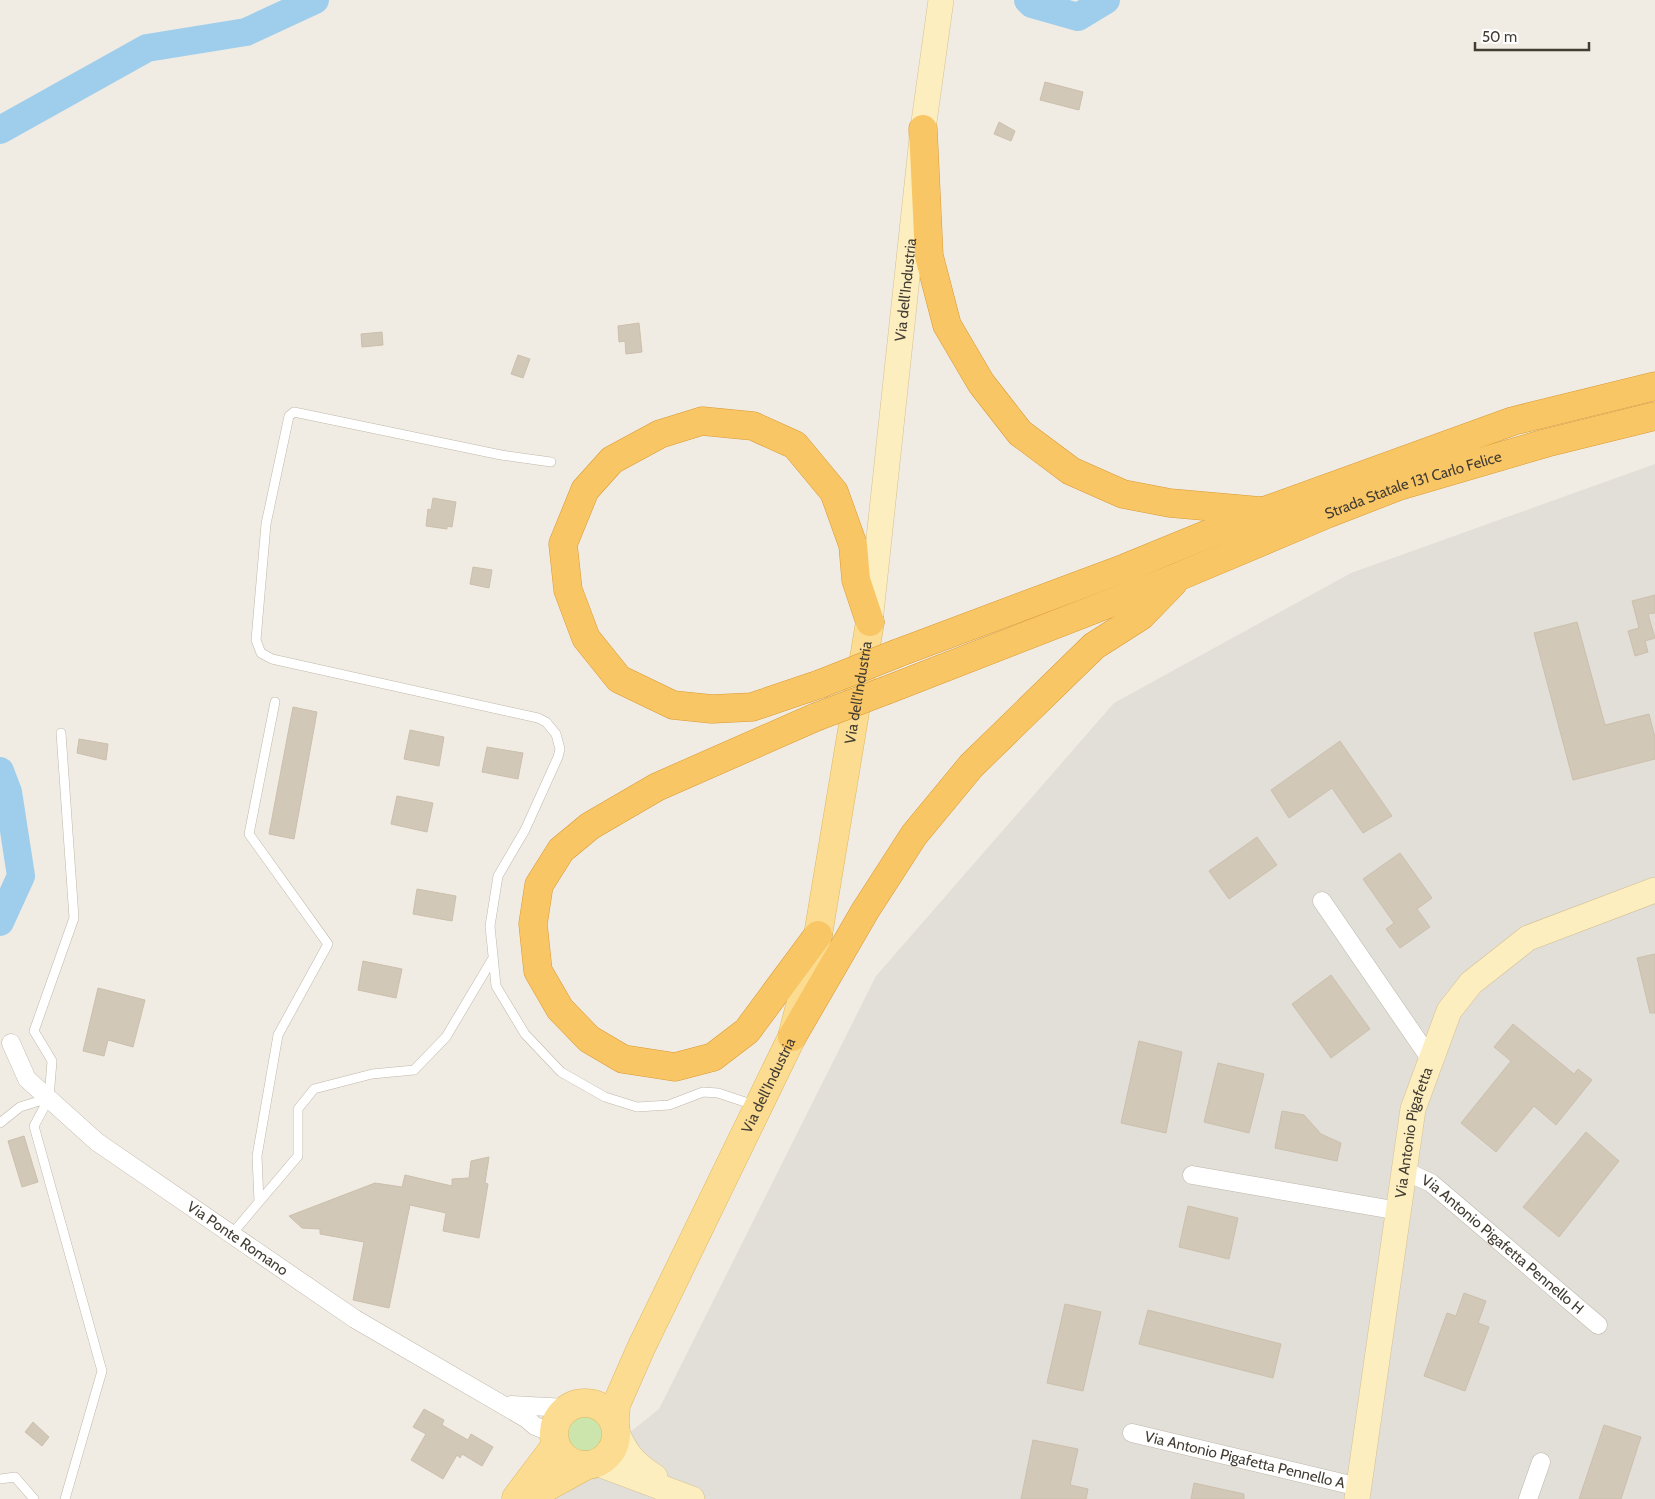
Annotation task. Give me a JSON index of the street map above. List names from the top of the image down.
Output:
{
  "streets": {
    "highway": ["Strada Statale 131 Carlo Felice"],
    "main road": ["Via dell'Industria", "Via Antonio Pigafetta"],
    "street": ["Via Ponte Romano", "Via Antonio Pigafetta Pennello H", "Via Antonio Pigafetta Pennello A"]
  },
  "crossings": [
    ["Via dell'Industria", "Strada Statale 131 Carlo Felice"],
    ["Via dell'Industria", "Via Ponte Romano"],
    ["Via Antonio Pigafetta", "Via Antonio Pigafetta Pennello H"],
    ["Via Antonio Pigafetta", "Via Antonio Pigafetta Pennello A"]
  ],
  "scale_bar": "50 m"
}
